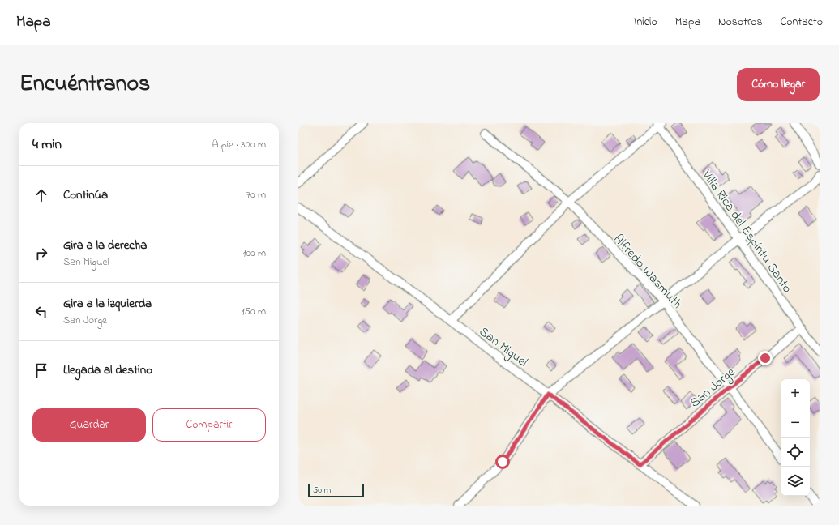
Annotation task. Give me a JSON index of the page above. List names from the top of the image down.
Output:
{
  "streets": {
    "street": [
      "Villa Rica del Espíritu Santo",
      "Alfredo Wasmuth",
      "San Miguel",
      "San Jorge"
    ]
  },
  "crossings": [
    ["Villa Rica del Espíritu Santo", "San Jorge"],
    ["Alfredo Wasmuth", "San Jorge"],
    ["San Miguel", "San Jorge"]
  ],
  "scale_bar": "50 m",
  "page": {
    "header": "Mapa",
    "nav": [
      "Inicio",
      "Mapa",
      "Nosotros",
      "Contacto"
    ],
    "title": "Encuéntranos",
    "buttons": [
      "Cómo llegar",
      ["Guardar", "Compartir"]
    ],
    "heading": ["4 min", "A pie · 320 m"],
    "list": [
      ["Continúa", "70 m"],
      ["Gira a la derecha", "San Miguel", "100 m"],
      ["Gira a la izquierda", "San Jorge", "150 m"],
      "Llegada al destino"
    ],
    "map_buttons": ["+", "−"],
    "scale": "50 m"
  }
}
